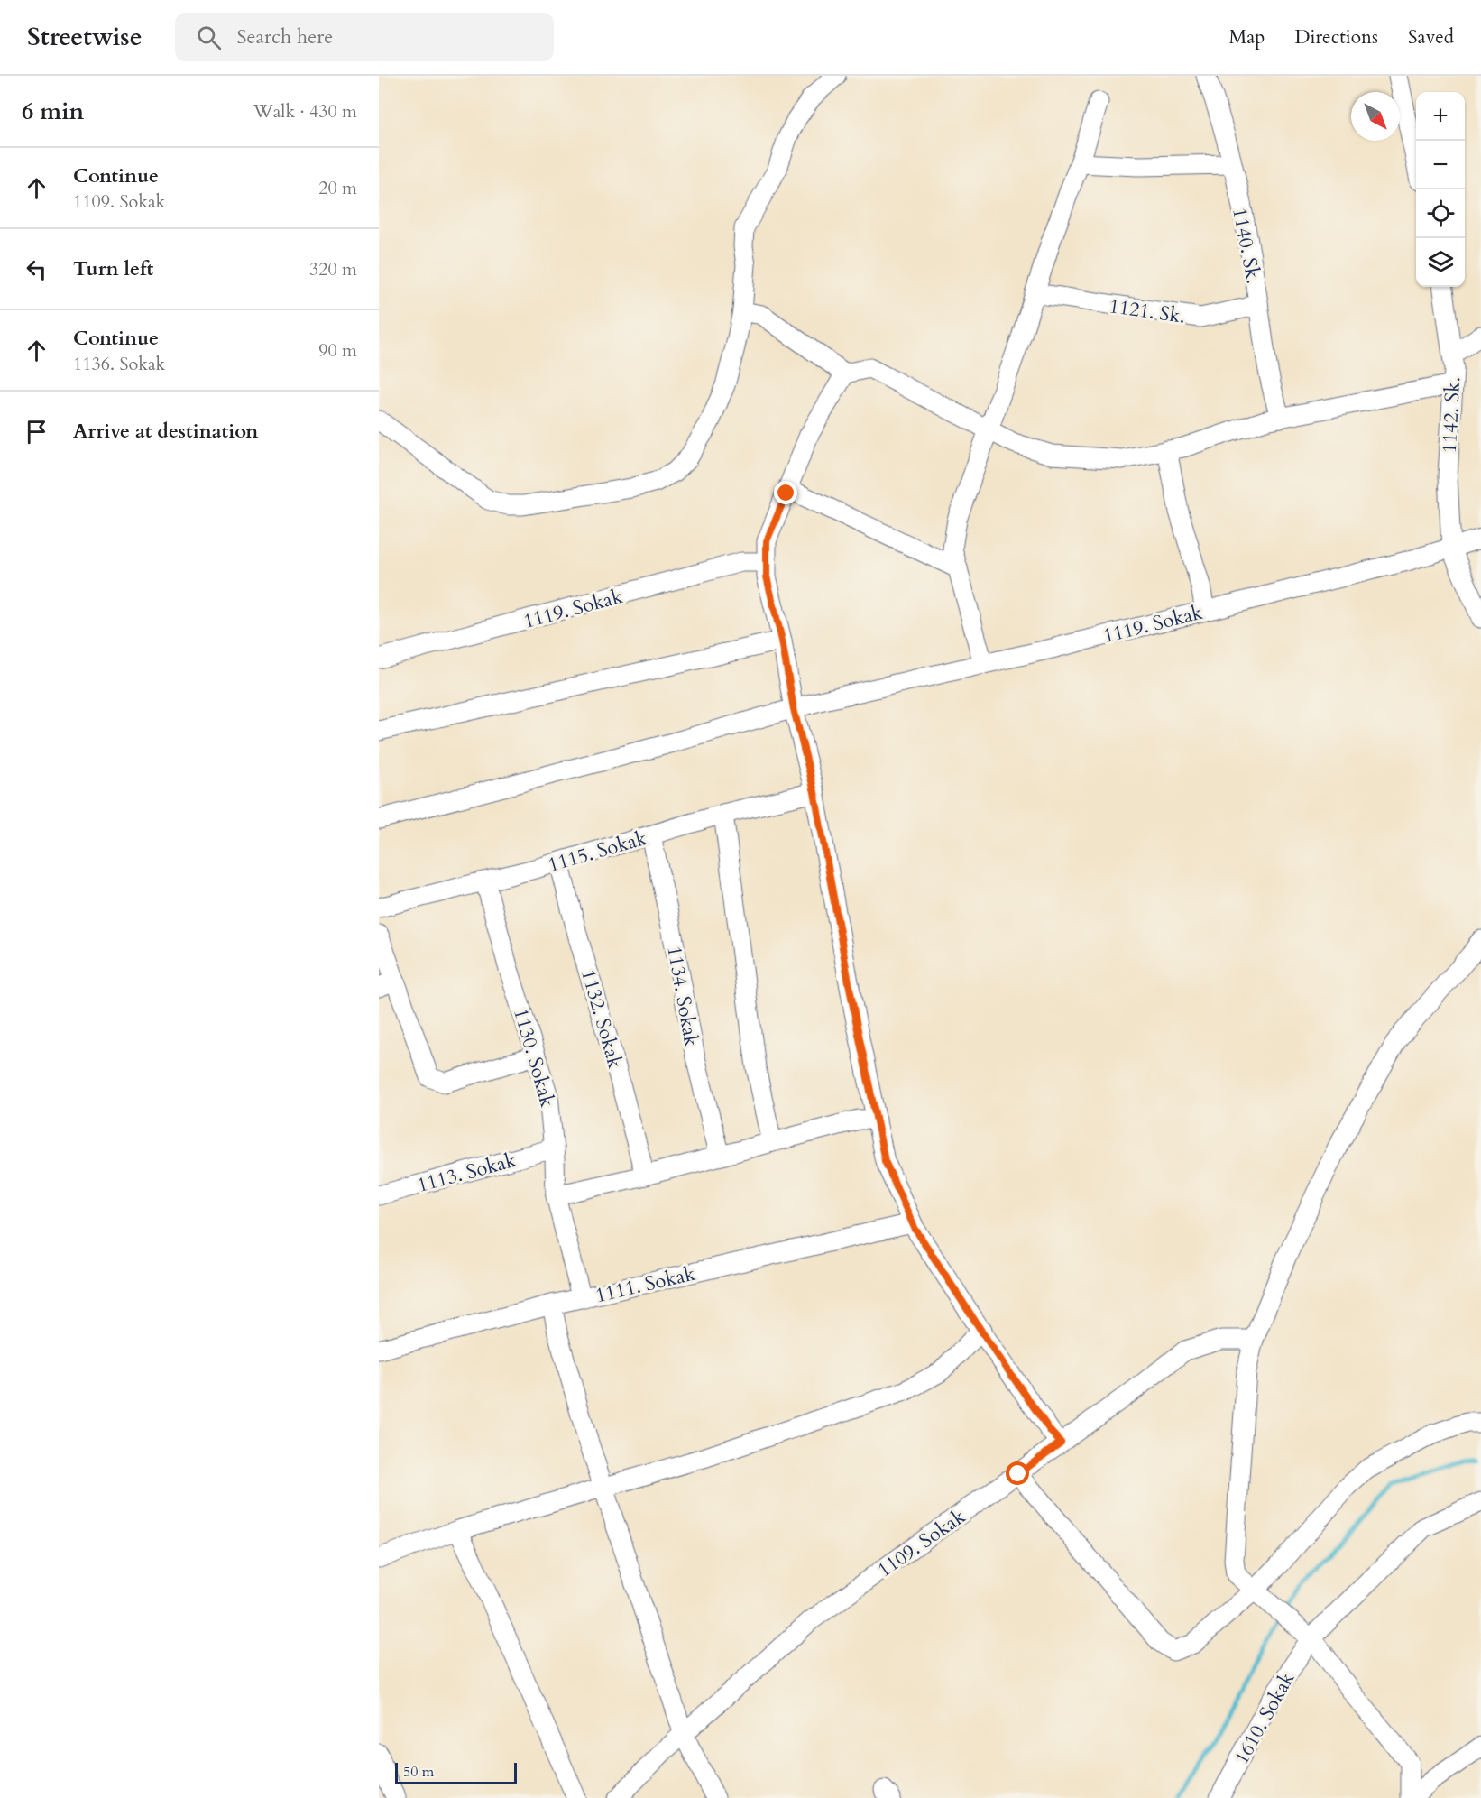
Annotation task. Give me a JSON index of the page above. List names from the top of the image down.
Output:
{
  "streets": {
    "street": [
      "1140. Sk.",
      "1121. Sk.",
      "1142. Sk.",
      "1119. Sokak",
      "1115. Sokak",
      "1134. Sokak",
      "1132. Sokak",
      "1130. Sokak",
      "1113. Sokak",
      "1111. Sokak",
      "1109. Sokak",
      "1610. Sokak"
    ]
  },
  "crossings": [
    ["1140. Sk.", "1121. Sk."],
    ["1142. Sk.", "1119. Sokak"],
    ["1115. Sokak", "1134. Sokak"],
    ["1115. Sokak", "1132. Sokak"],
    ["1115. Sokak", "1130. Sokak"],
    ["1130. Sokak", "1113. Sokak"],
    ["1130. Sokak", "1111. Sokak"]
  ],
  "scale_bar": "50 m",
  "north": "bottom right",
  "page": {
    "header": "Streetwise",
    "search": "Search here",
    "nav": ["Map", "Directions", "Saved"],
    "heading": ["6 min", "Walk · 430 m"],
    "map_buttons": ["+", "−"],
    "list": [
      ["Continue", "1109. Sokak", "20 m"],
      ["Turn left", "320 m"],
      ["Continue", "1136. Sokak", "90 m"],
      "Arrive at destination"
    ],
    "scale": "50 m"
  }
}
